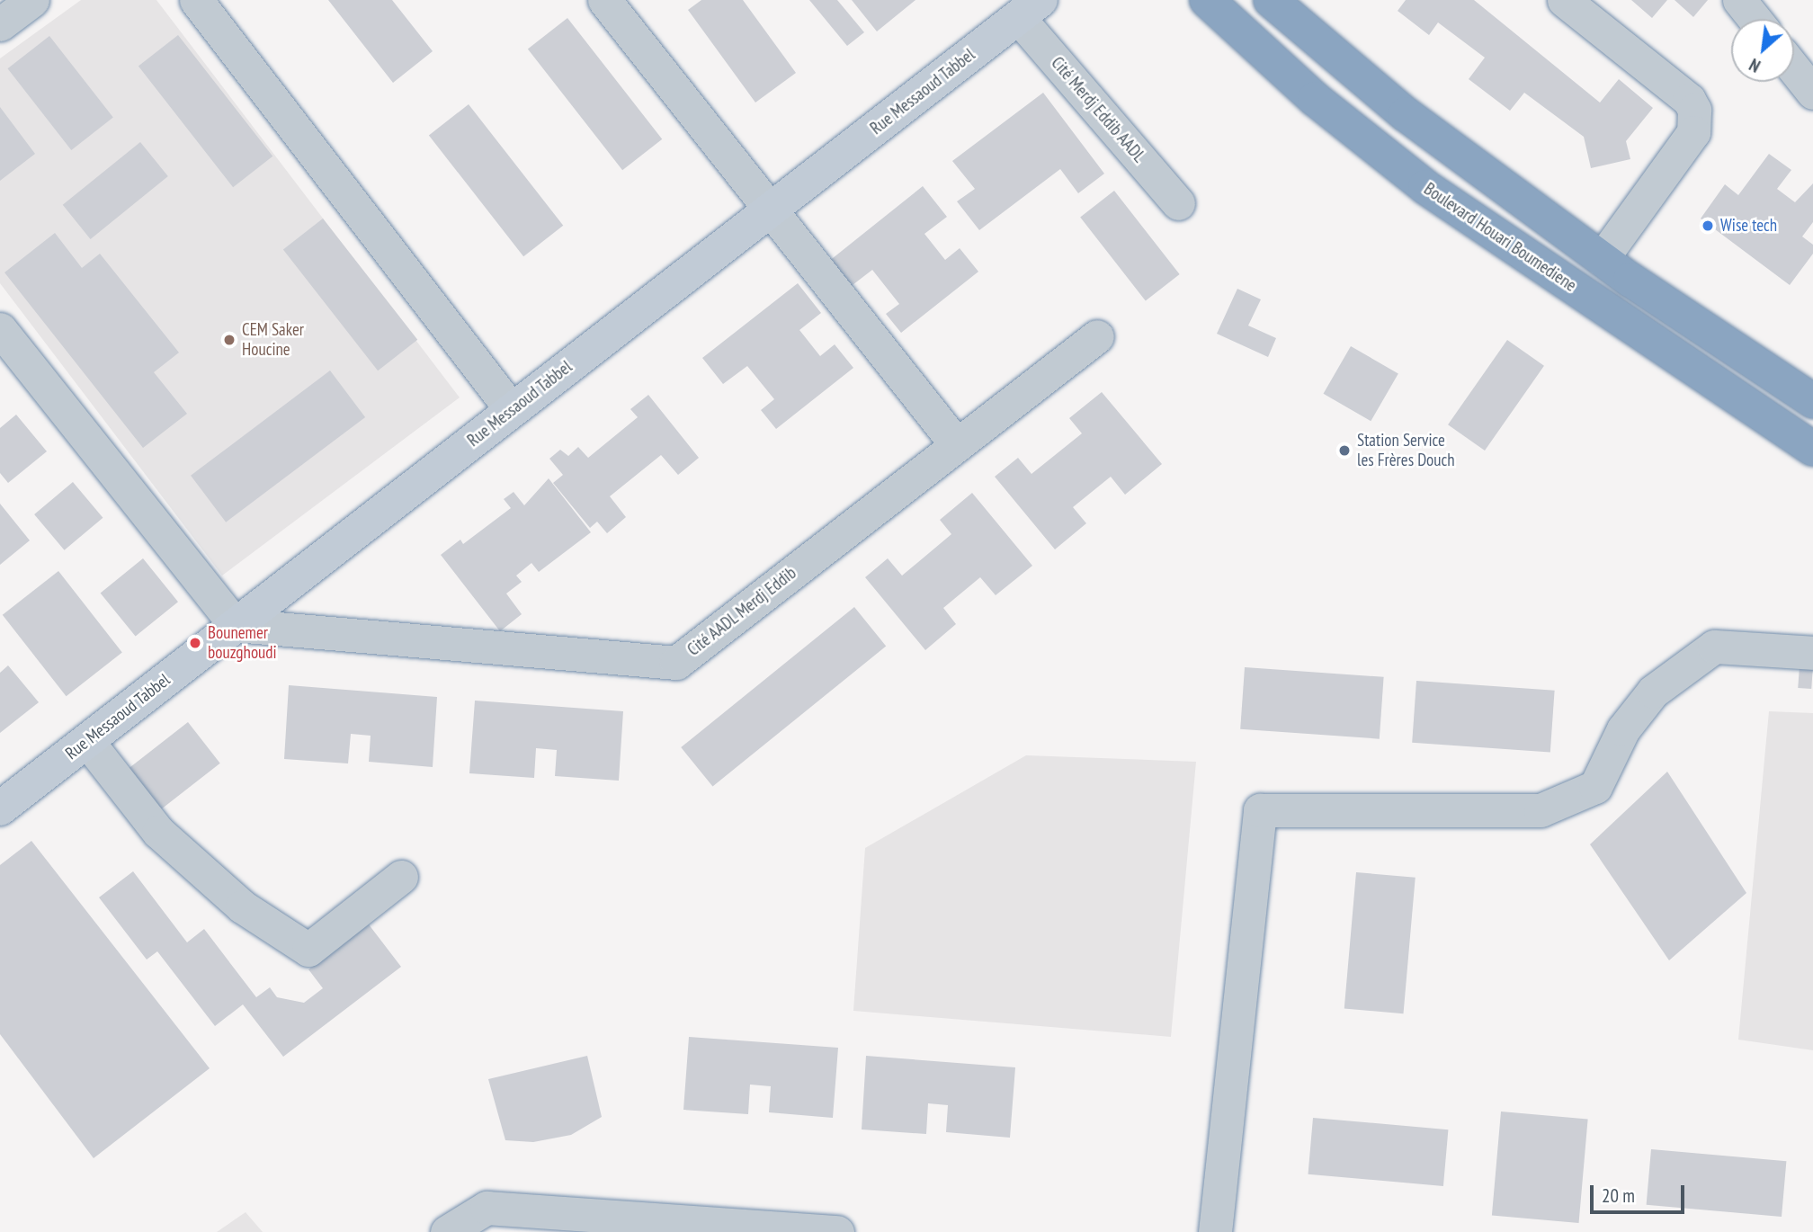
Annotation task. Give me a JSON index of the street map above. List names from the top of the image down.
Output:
{
  "streets": {
    "highway": ["Boulevard Houari Boumediene"],
    "street": ["Rue Messaoud Tabbel", "Cité Merdj Eddib AADL", "Cité AADL Merdj Eddib"]
  },
  "crossings": [
    ["Rue Messaoud Tabbel", "Cité Merdj Eddib AADL"],
    ["Rue Messaoud Tabbel", "Cité AADL Merdj Eddib"]
  ],
  "places": [
    "Wise tech",
    "CEM Saker Houcine",
    "Station Service les Frères Douch",
    "Bounemer bouzghoudi"
  ],
  "scale_bar": "20 m",
  "north": "bottom left"
}
